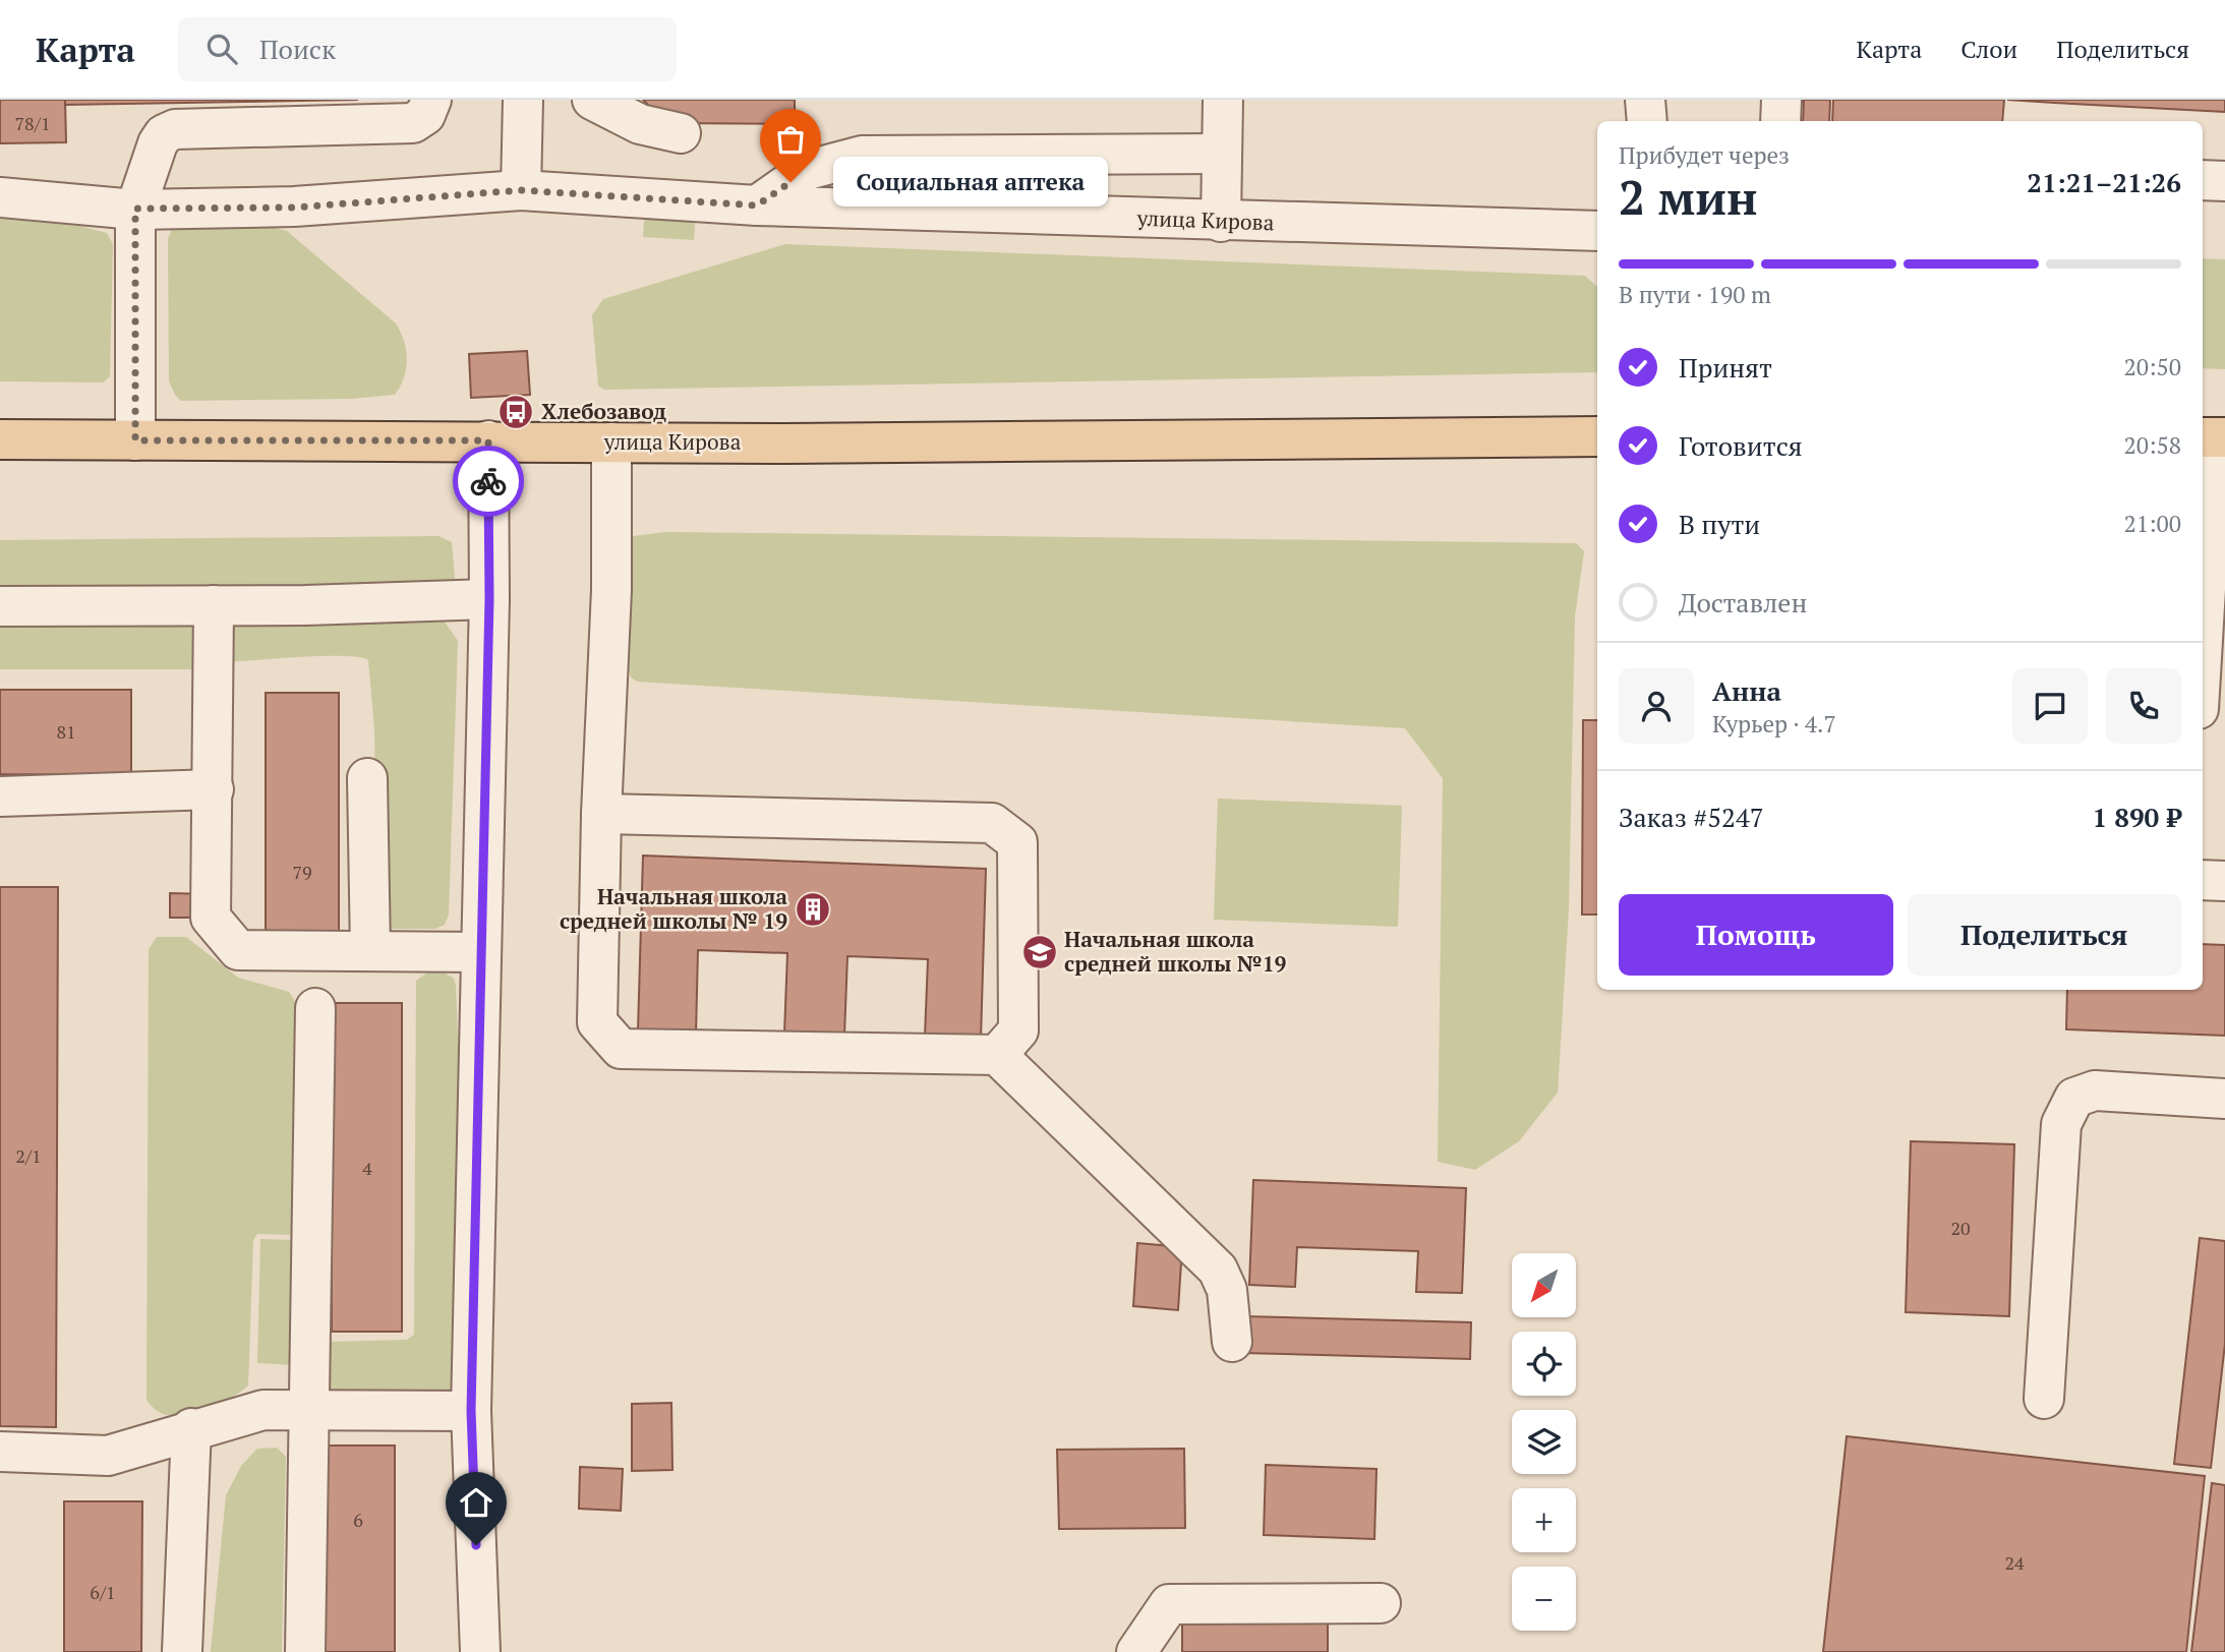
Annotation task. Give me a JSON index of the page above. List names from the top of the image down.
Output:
{
  "streets": {
    "main road": ["улица Кирова"]
  },
  "places": {
    "other": ["Социальная аптека"],
    "bus stop": ["Хлебoзавод"],
    "building": ["Начальная школа средней школы № 19"],
    "school or university": ["Начальная школа средней школы №19"]
  },
  "house_numbers": [
    "78/1",
    "81",
    "79",
    "2/1",
    "4",
    "20",
    "6",
    "24",
    "6/1"
  ],
  "north": "bottom left",
  "page": {
    "header": "Карта",
    "search": "Поиск",
    "nav": ["Карта", "Слои", "Поделиться"],
    "heading": ["2 мин", "Прибудет через", "21:21–21:26"],
    "panel": [
      "Анна",
      "Курьер · 4.7",
      "Заказ #5247",
      "1 890 ₽"
    ],
    "bubble": "Социальная аптека",
    "bar": "В пути · 190 m",
    "list": [
      ["Принят", "20:50"],
      ["Готовится", "20:58"],
      ["В пути", "21:00"],
      "Доставлен"
    ],
    "buttons": ["Помощь", "Поделиться"],
    "map_buttons": ["+", "−"]
  }
}
